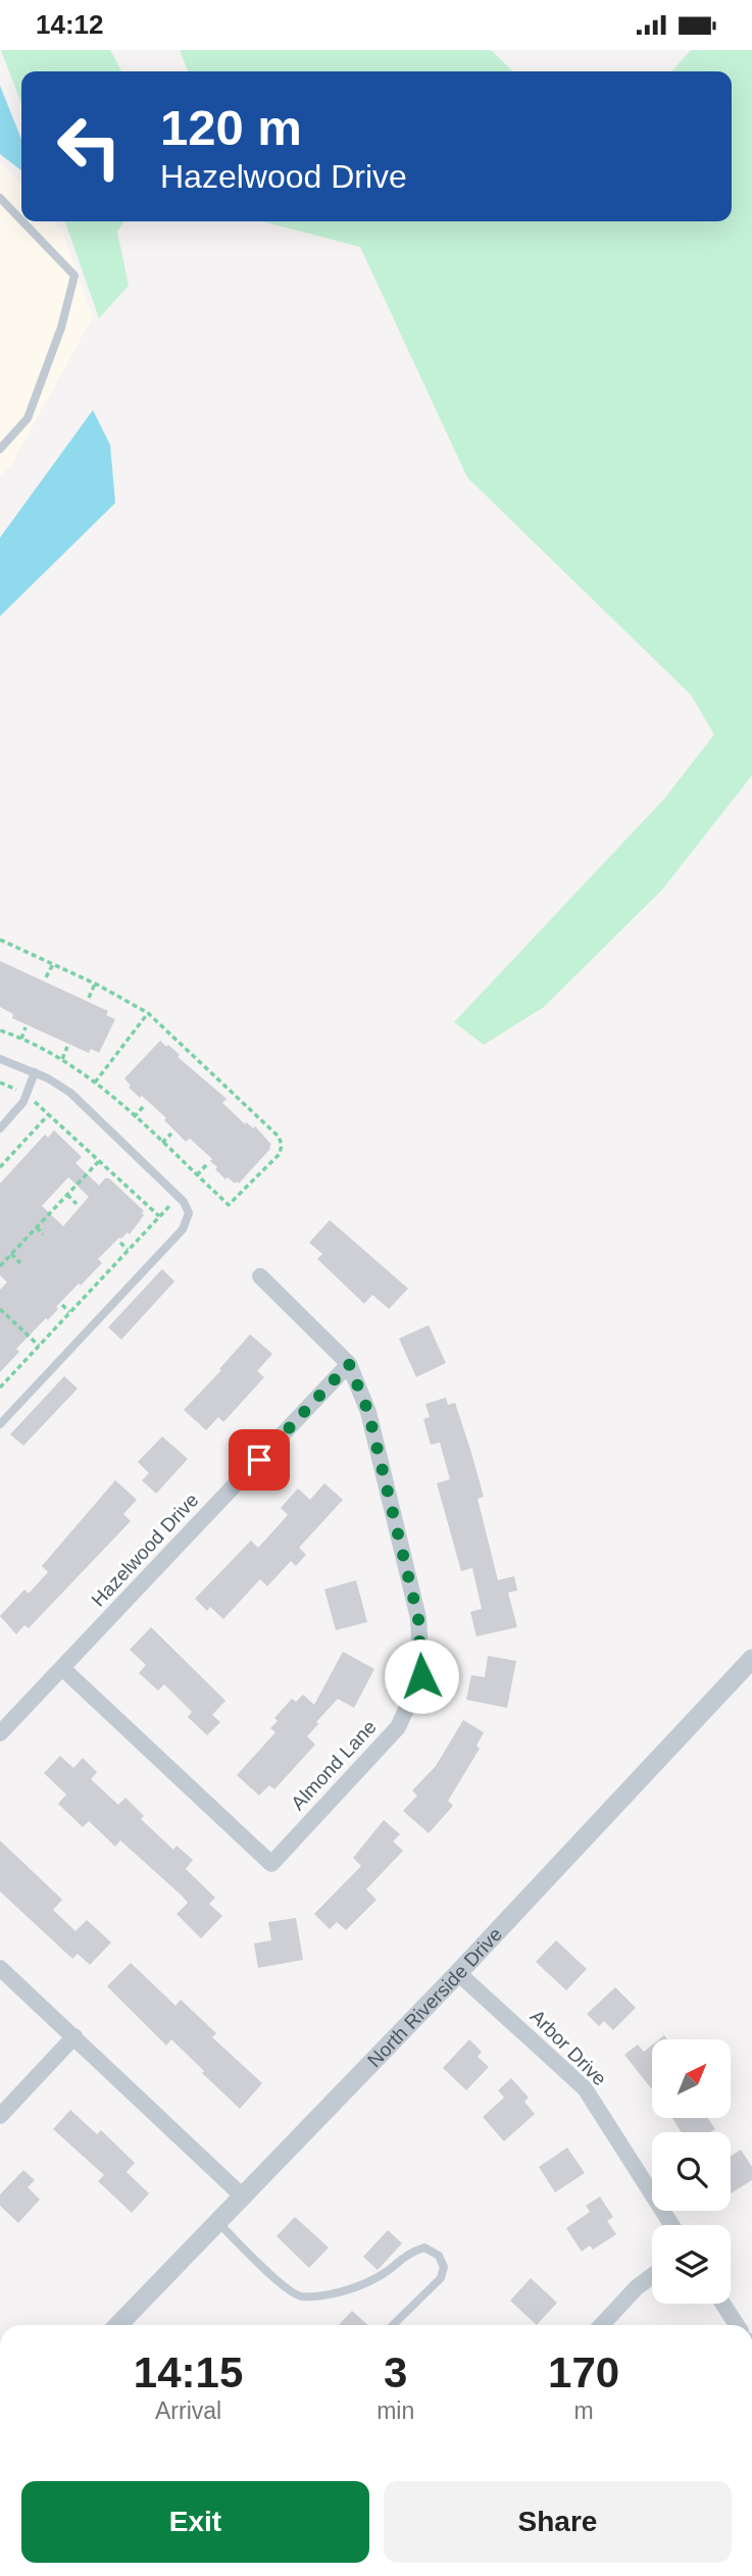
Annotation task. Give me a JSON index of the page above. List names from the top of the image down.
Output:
{
  "streets": {
    "street": [
      "Hazelwood Drive",
      "Almond Lane",
      "North Riverside Drive",
      "Arbor Drive"
    ]
  },
  "crossings": [
    ["Hazelwood Drive", "Almond Lane"],
    ["North Riverside Drive", "Arbor Drive"]
  ],
  "north": "top right",
  "page": {
    "status": "14:12",
    "turn": ["120 m", "Hazelwood Drive"],
    "eta": [
      "14:15",
      "Arrival",
      "3",
      "min",
      "170",
      "m"
    ],
    "buttons": ["Exit", "Share"]
  }
}
